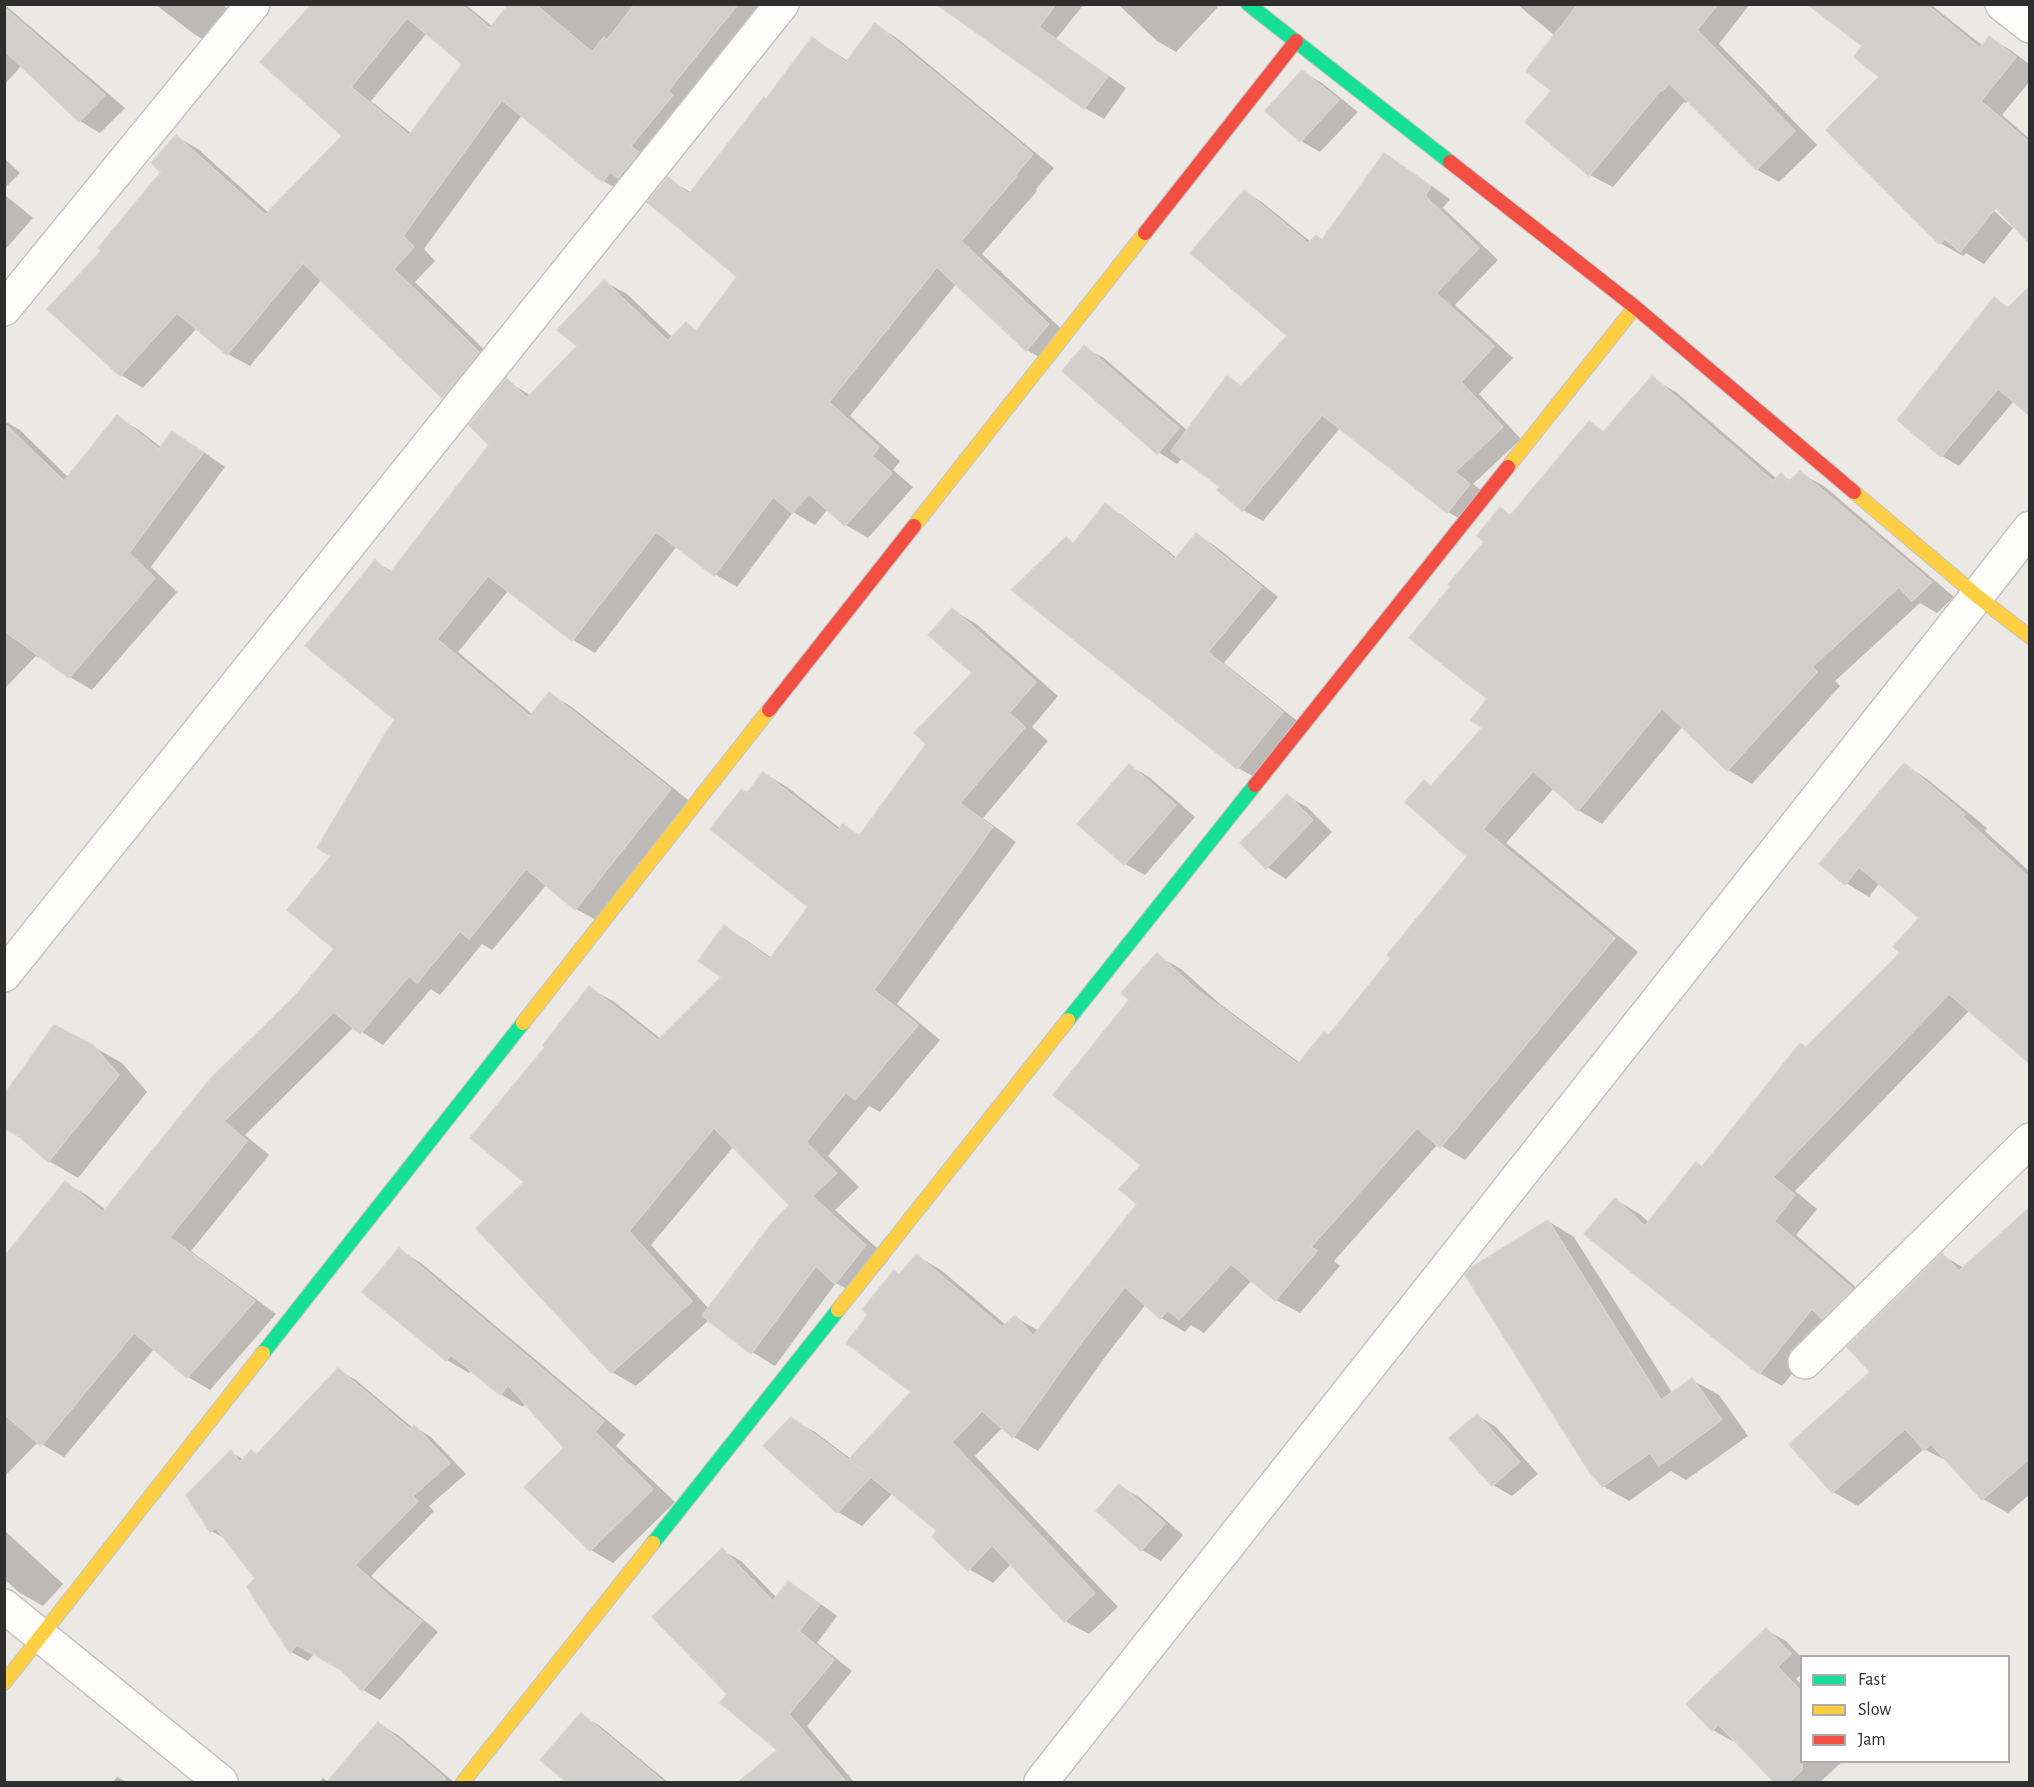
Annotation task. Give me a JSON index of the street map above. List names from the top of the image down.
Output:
{
  "legend": ["Fast", "Slow", "Jam"]
}
